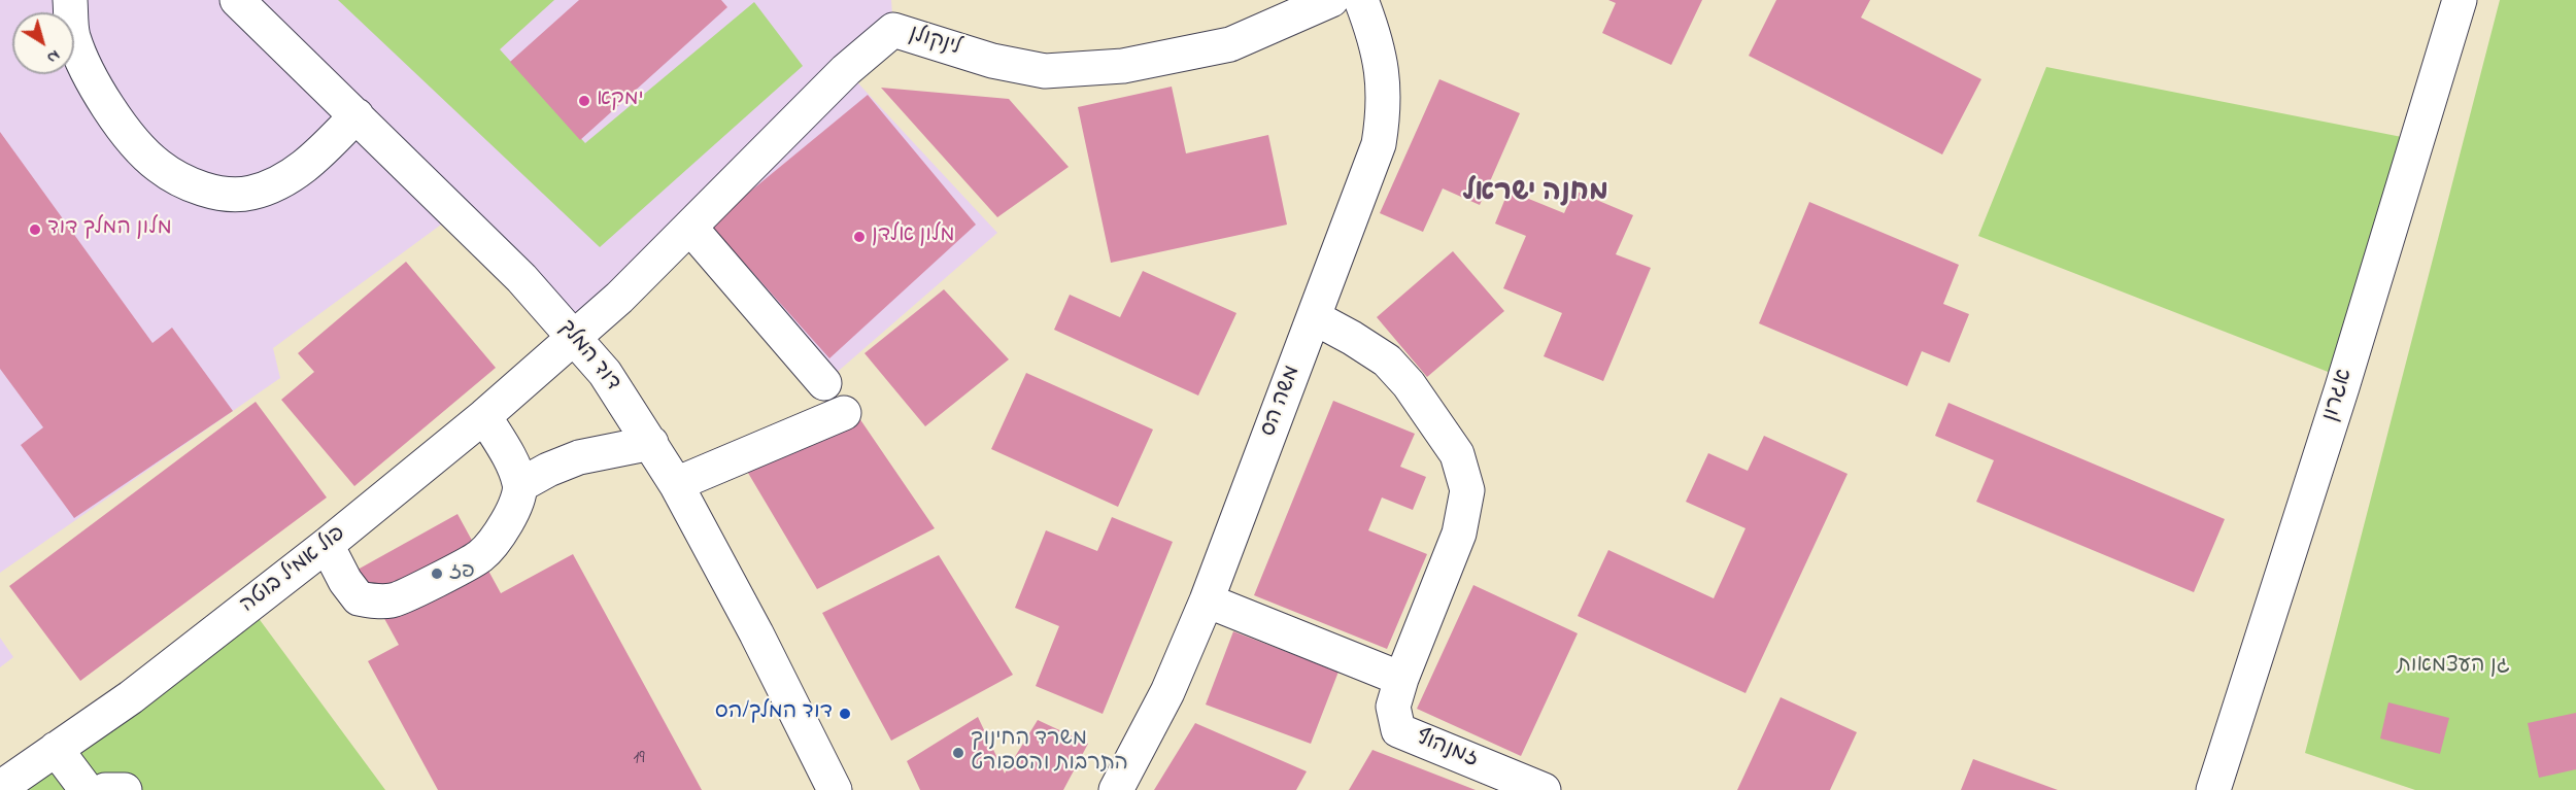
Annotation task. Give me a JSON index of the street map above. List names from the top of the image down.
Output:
{
  "streets": {
    "street": [
      "לינקולן",
      "דוד המלך",
      "אגרון",
      "משה הס",
      "פול אמיל בוטה",
      "זמנהוף"
    ]
  },
  "crossings": [
    ["לינקולן", "דוד המלך"],
    ["לינקולן", "פול אמיל בוטה"],
    ["דוד המלך", "פול אמיל בוטה"]
  ],
  "districts": ["מחנה ישראל"],
  "parks": ["גן העצמאות"],
  "places": [
    "ימקא",
    "מלון המלך דוד",
    "מלון אלדן",
    "פז",
    "דוד המלך/הס",
    "משרד החינוך התרבות והספורט"
  ],
  "house_numbers": ["19"],
  "north": "bottom right"
}
